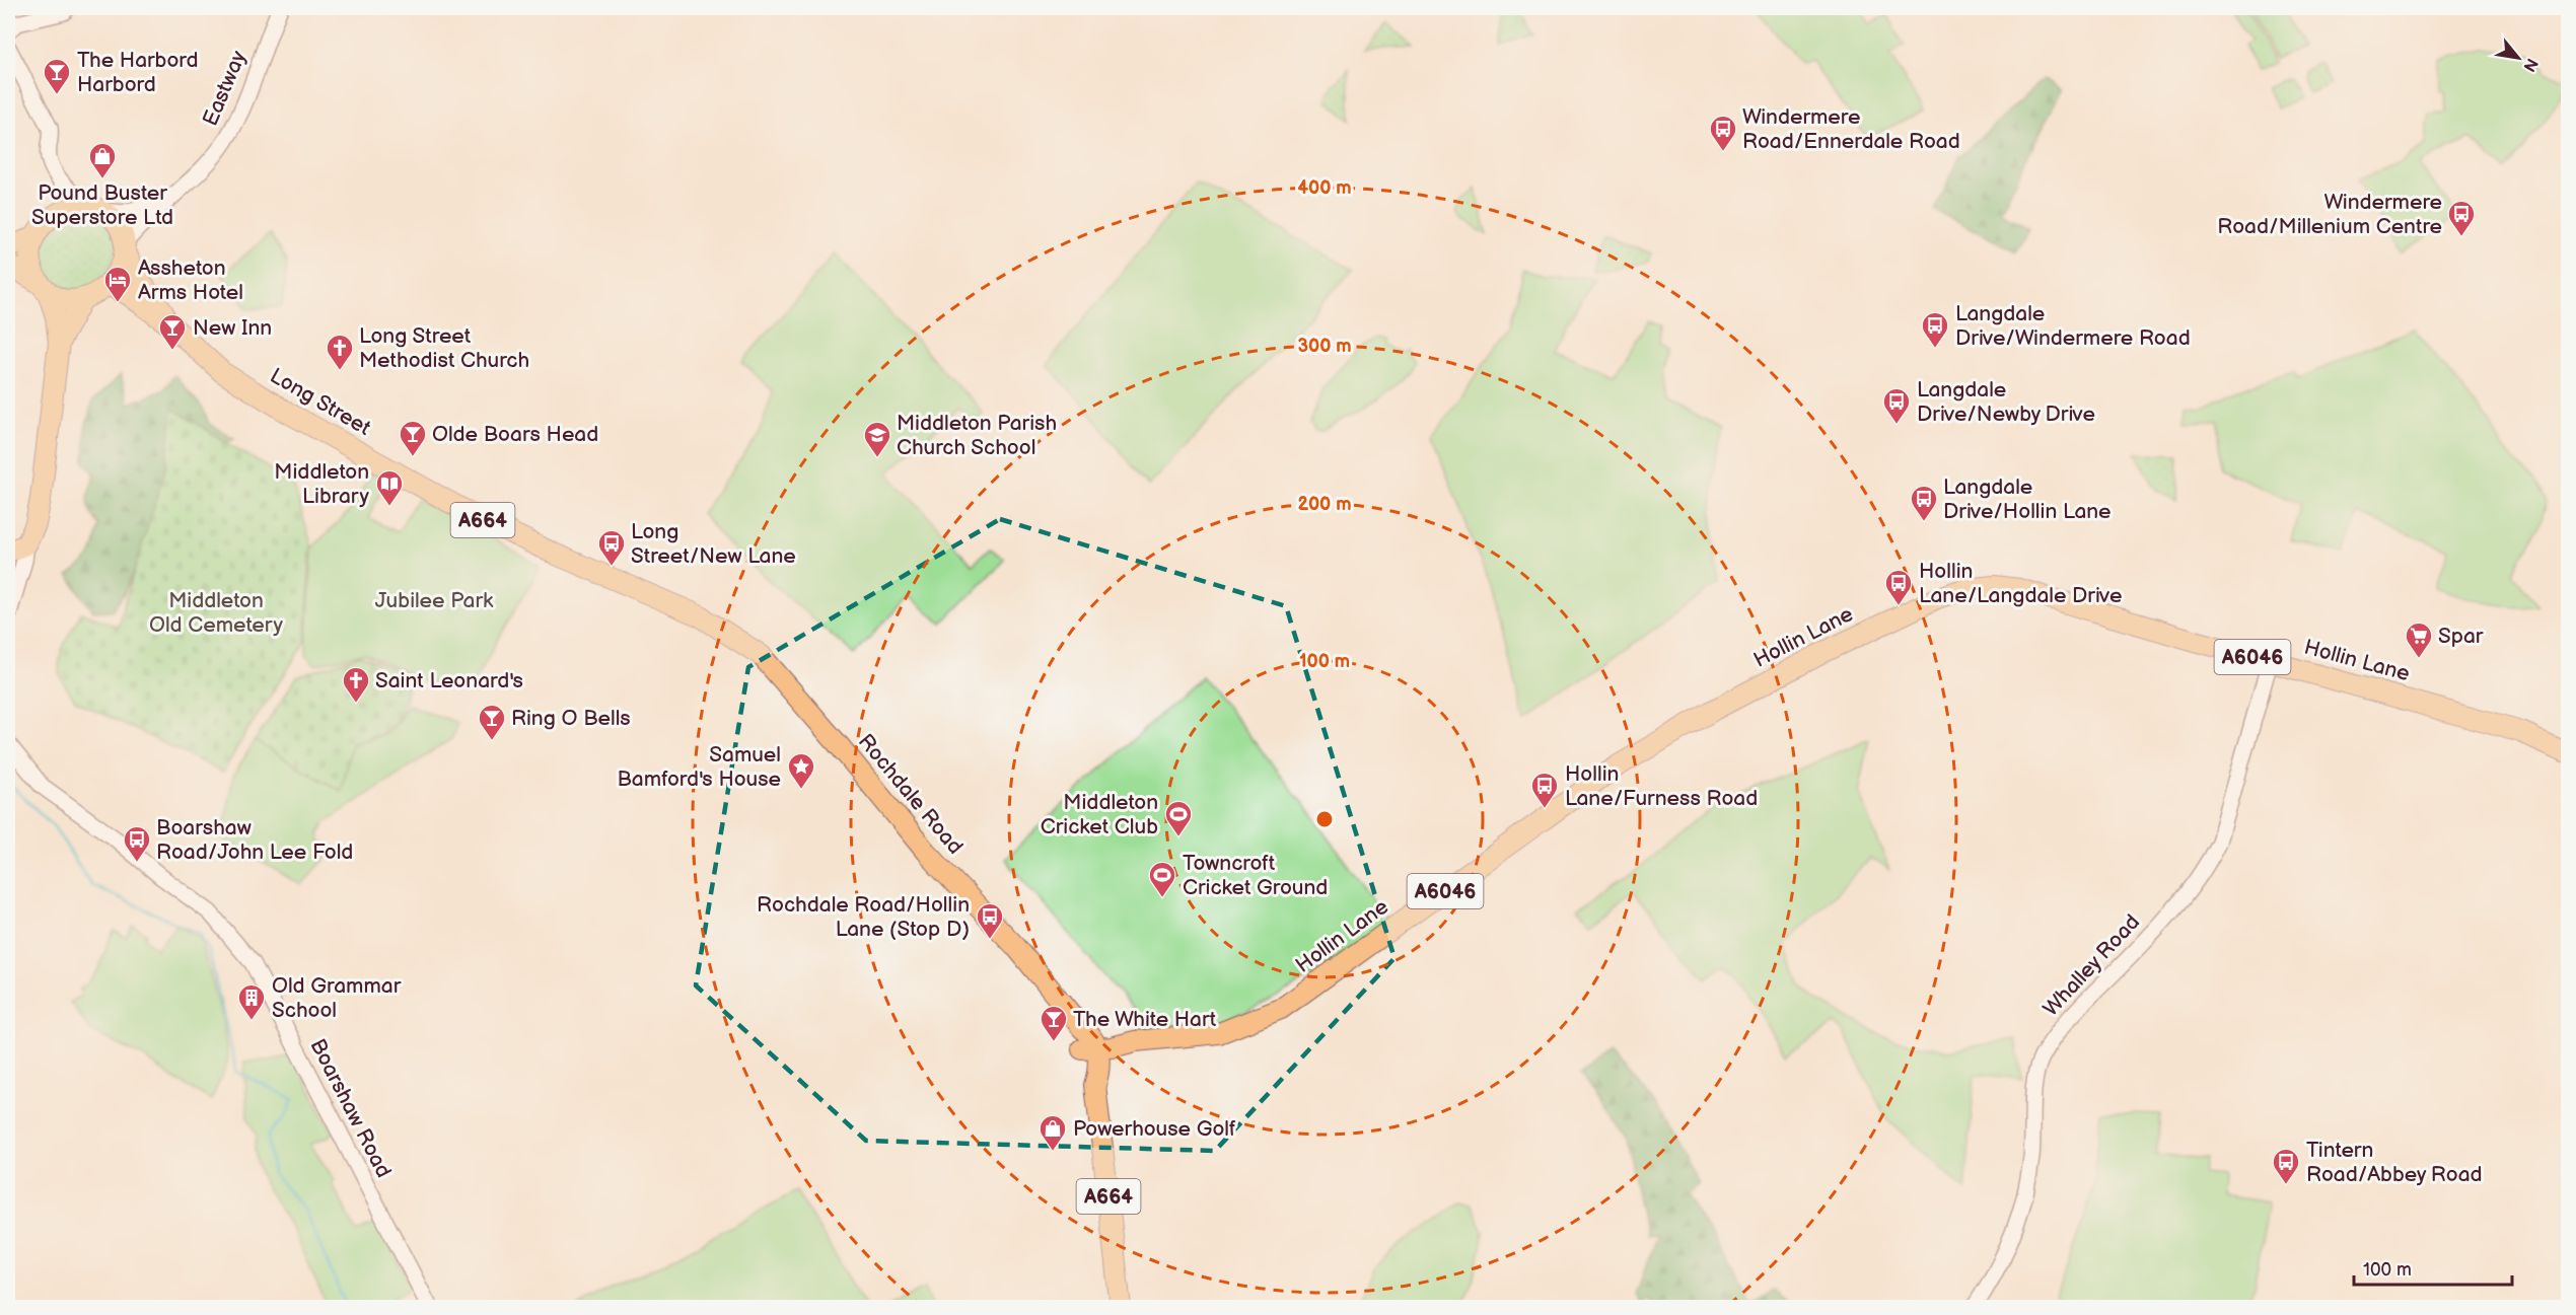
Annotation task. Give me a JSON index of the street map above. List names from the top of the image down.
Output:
{
  "streets": {
    "main road": [
      "Long Street",
      "A664",
      "Hollin Lane",
      "A6046",
      "Rochdale Road"
    ],
    "street": ["Eastway", "Whalley Road", "Boarshaw Road"]
  },
  "crossings": [
    ["Eastway", "Long Street"],
    ["Eastway", "A664"],
    ["Long Street", "A664"],
    ["Long Street", "Rochdale Road"],
    ["A664", "Hollin Lane"],
    ["A664", "Rochdale Road"],
    ["Hollin Lane", "Rochdale Road"],
    ["Hollin Lane", "Whalley Road"]
  ],
  "parks": ["Middleton Old Cemetery", "Jubilee Park"],
  "places": {
    "bar": [
      "The Harbord Harbord",
      "New Inn",
      "Olde Boars Head",
      "Ring O Bells",
      "The White Hart"
    ],
    "bus stop": [
      "Windermere Road/Ennerdale Road",
      "Windermere Road/Millenium Centre",
      "Langdale Drive/Windermere Road",
      "Langdale Drive/Newby Drive",
      "Langdale Drive/Hollin Lane",
      "Long Street/New Lane",
      "Hollin Lane/Langdale Drive",
      "Hollin Lane/Furness Road",
      "Boarshaw Road/John Lee Fold",
      "Rochdale Road/Hollin Lane (Stop D)",
      "Tintern Road/Abbey Road"
    ],
    "shop": ["Pound Buster Superstore Ltd", "Powerhouse Golf"],
    "hotel": ["Assheton Arms Hotel"],
    "church": ["Long Street Methodist Church", "Saint Leonard's"],
    "school or university": ["Middleton Parish Church School"],
    "library": ["Middleton Library"],
    "supermarket": ["Spar"],
    "place": ["Samuel Bamford's House"],
    "sports": ["Middleton Cricket Club", "Towncroft Cricket Ground"],
    "building": ["Old Grammar School"]
  },
  "scale_bar": "100 m",
  "north": "bottom right",
  "rings": [
    "400 m",
    "300 m",
    "200 m",
    "100 m"
  ]
}
